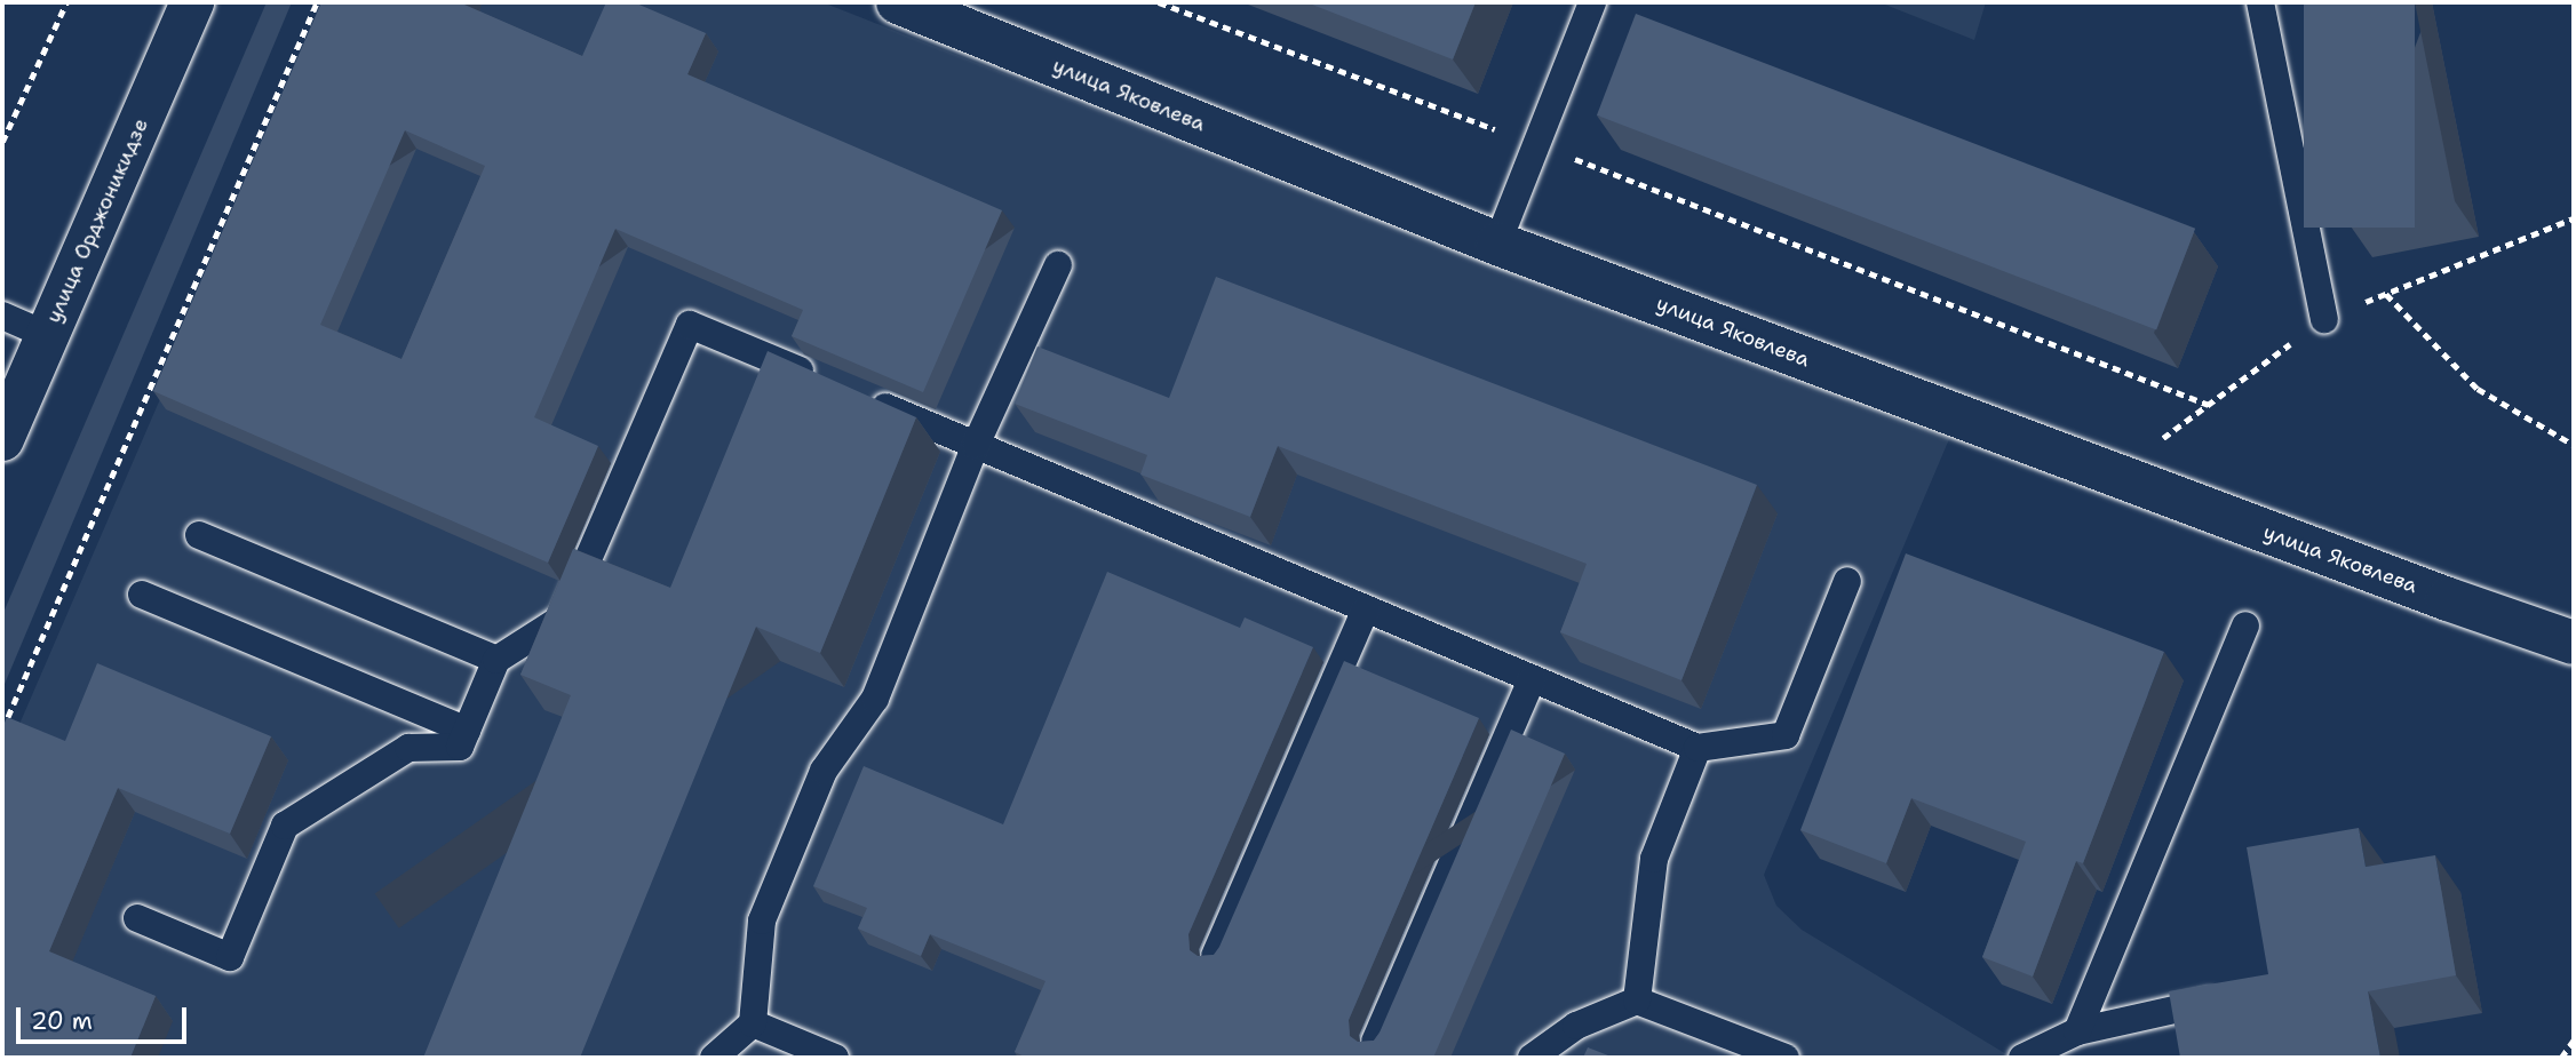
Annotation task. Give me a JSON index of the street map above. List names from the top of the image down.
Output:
{
  "streets": {
    "street": ["улица Яковлева", "улица Орджоникидзе"]
  },
  "scale_bar": "20 m"
}
